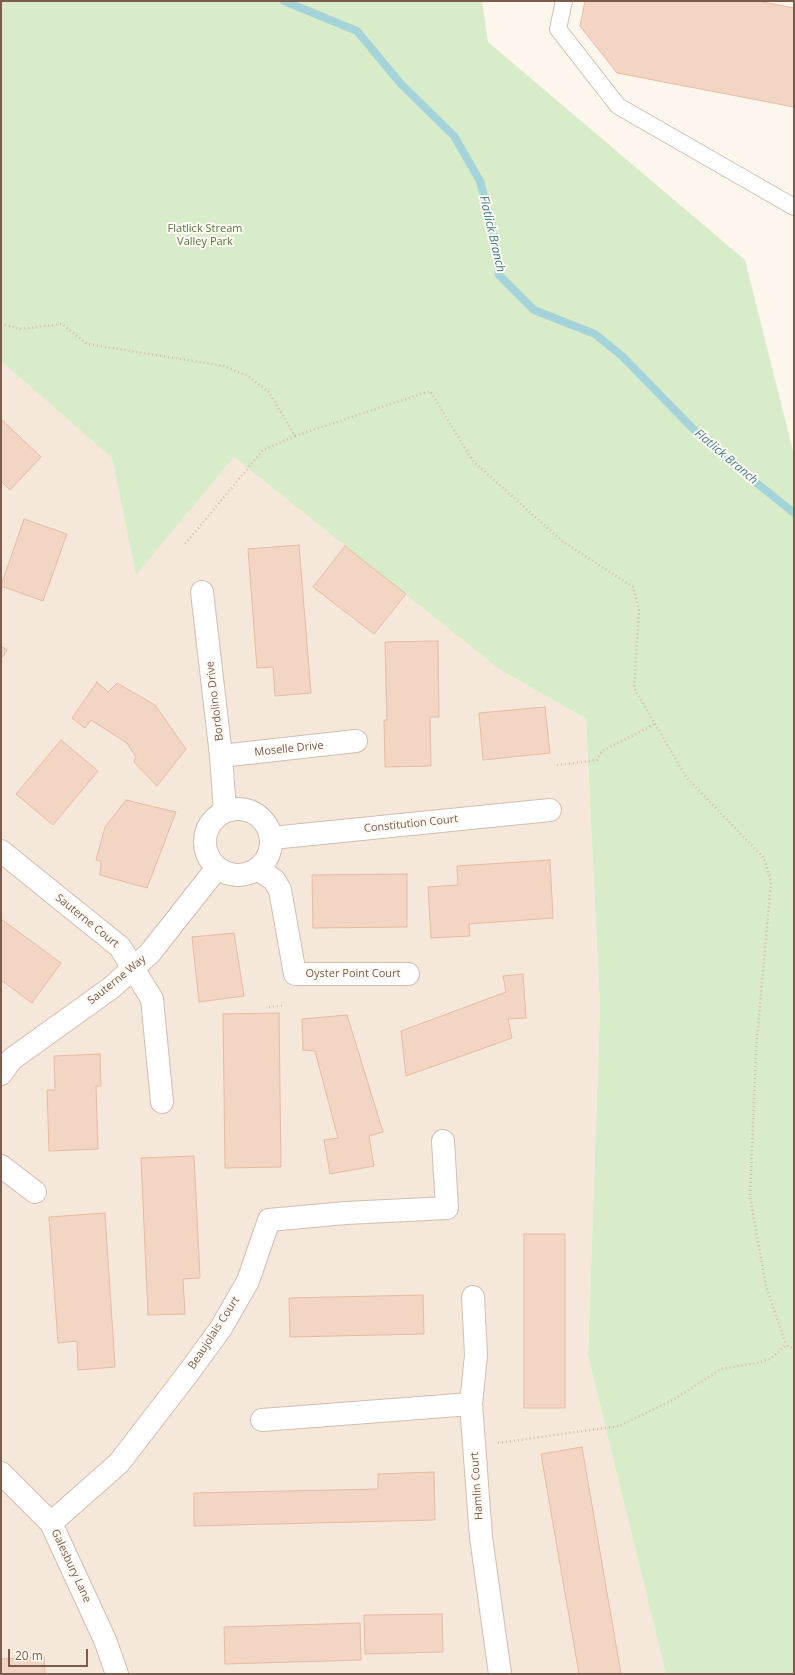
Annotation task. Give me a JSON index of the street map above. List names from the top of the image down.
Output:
{
  "streets": {
    "street": [
      "Bordolino Drive",
      "Moselle Drive",
      "Constitution Court",
      "Sauterne Court",
      "Oyster Point Court",
      "Sauterne Way",
      "Beaujolais Court",
      "Hamlin Court",
      "Galesbury Lane"
    ]
  },
  "crossings": [
    ["Bordolino Drive", "Moselle Drive"],
    ["Bordolino Drive", "Constitution Court"],
    ["Bordolino Drive", "Oyster Point Court"],
    ["Bordolino Drive", "Sauterne Way"],
    ["Constitution Court", "Oyster Point Court"],
    ["Constitution Court", "Sauterne Way"],
    ["Sauterne Court", "Sauterne Way"],
    ["Oyster Point Court", "Sauterne Way"],
    ["Beaujolais Court", "Galesbury Lane"]
  ],
  "water": ["Flatlick Branch"],
  "parks": ["Flatlick Stream Valley Park"],
  "scale_bar": "20 m"
}
